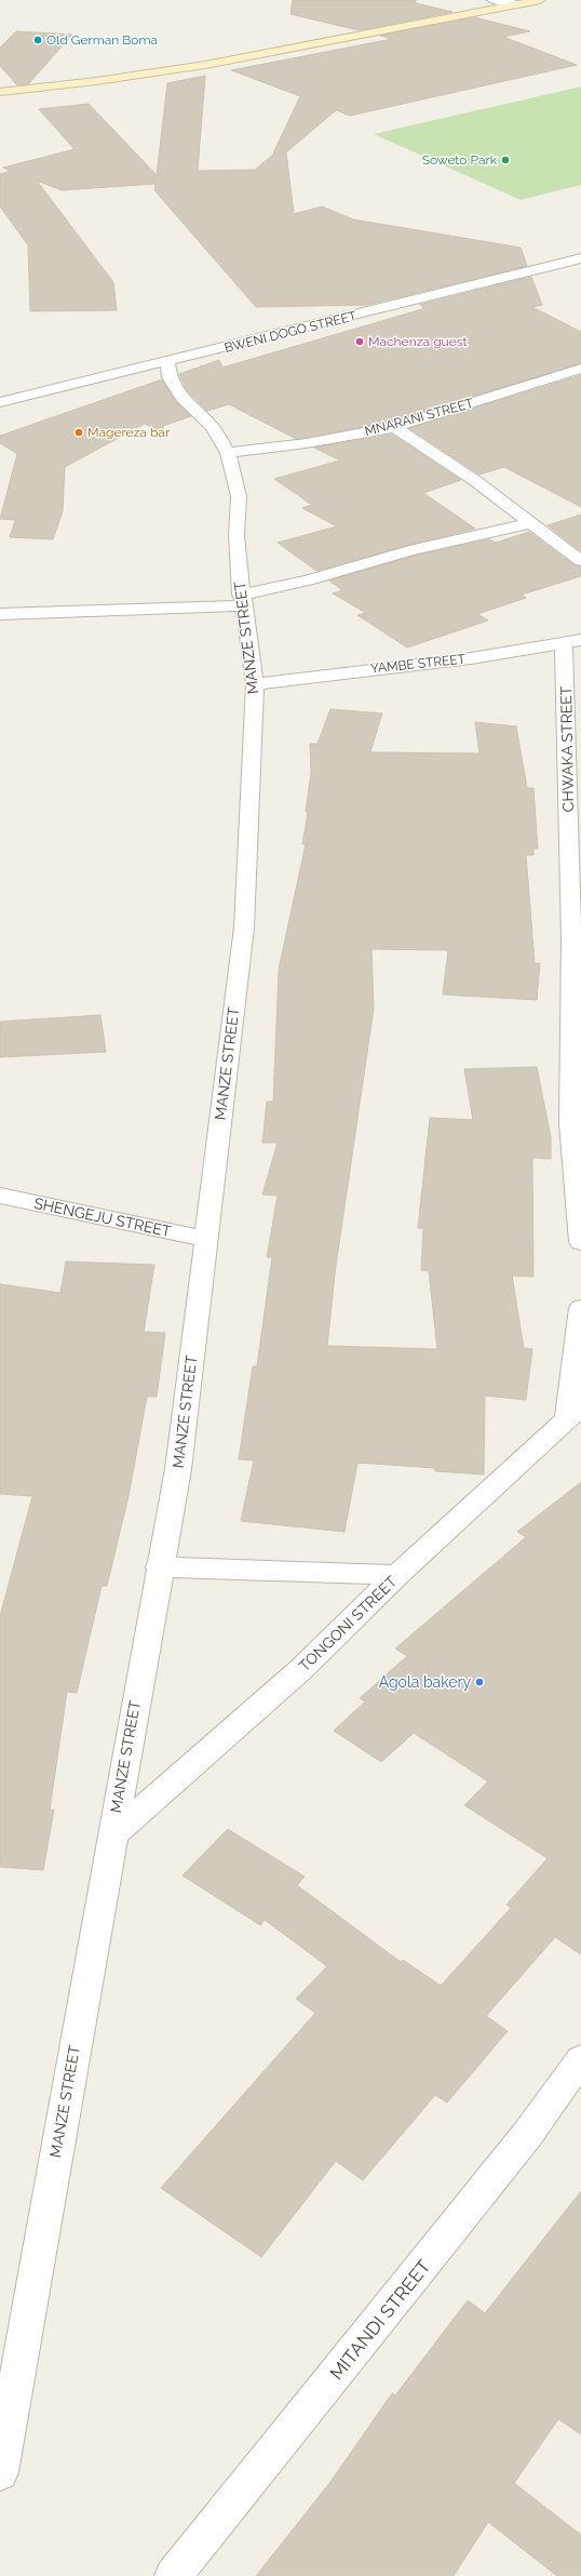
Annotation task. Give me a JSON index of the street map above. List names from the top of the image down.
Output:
{
  "streets": {
    "street": [
      "BWENI DOGO STREET",
      "MNARANI STREET",
      "MANZE STREET",
      "YAMBE STREET",
      "CHWAKA STREET",
      "SHENGEJU STREET",
      "TONGONI STREET",
      "MITANDI STREET"
    ]
  },
  "crossings": [
    ["BWENI DOGO STREET", "MANZE STREET"],
    ["MNARANI STREET", "MANZE STREET"],
    ["MANZE STREET", "YAMBE STREET"],
    ["MANZE STREET", "SHENGEJU STREET"],
    ["MANZE STREET", "TONGONI STREET"],
    ["YAMBE STREET", "CHWAKA STREET"]
  ],
  "places": [
    "Old German Boma",
    "Soweto Park",
    "Machenza guest",
    "Magereza bar",
    "Agola bakery"
  ]
}
